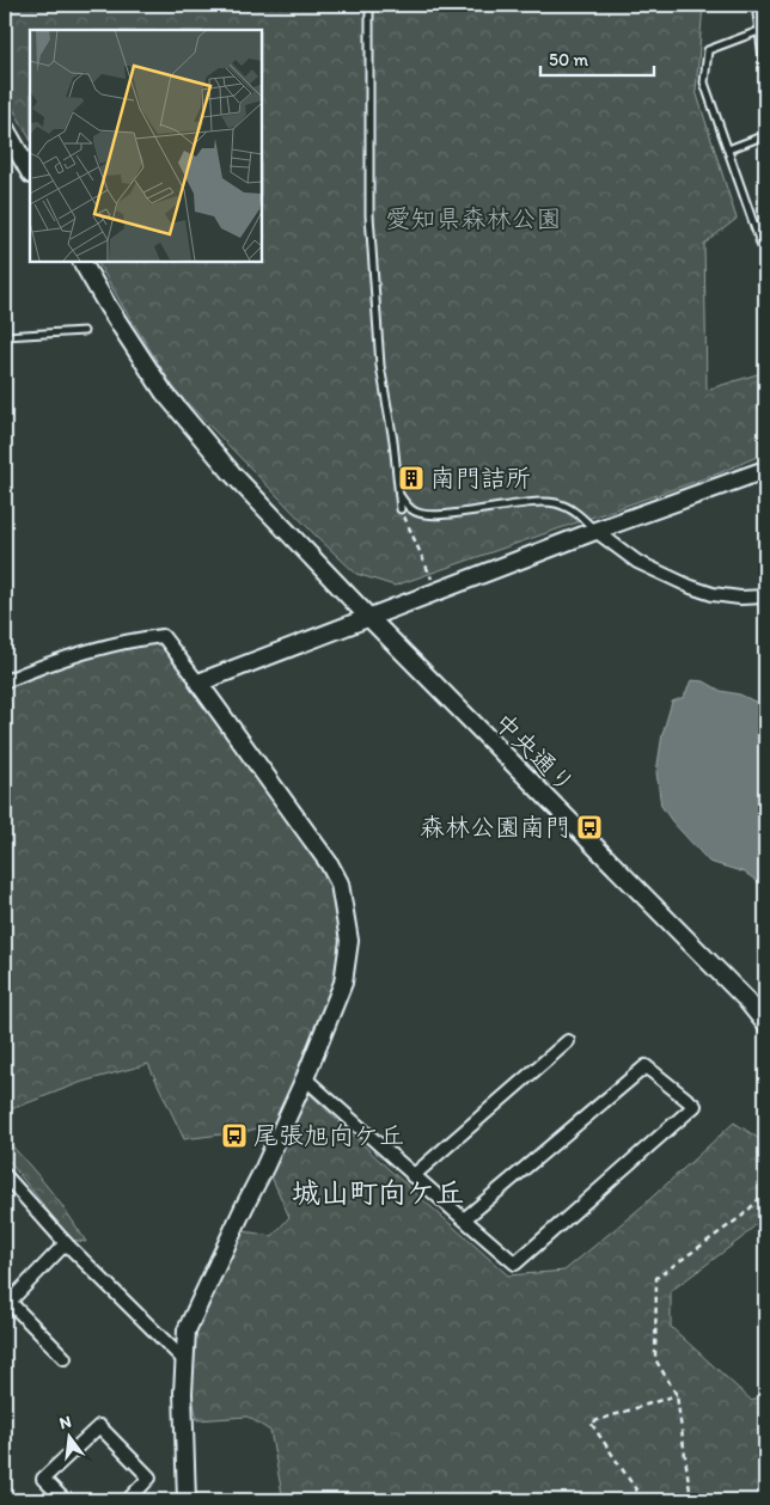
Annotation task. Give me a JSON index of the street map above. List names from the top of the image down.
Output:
{
  "streets": {
    "street": ["中央通り"]
  },
  "districts": ["城山町向ケ丘"],
  "parks": ["愛知県森林公園"],
  "places": {
    "building": ["南門詰所"],
    "bus stop": ["森林公園南門", "尾張旭向ケ丘"]
  },
  "scale_bar": "50 m",
  "north": "top"
}
